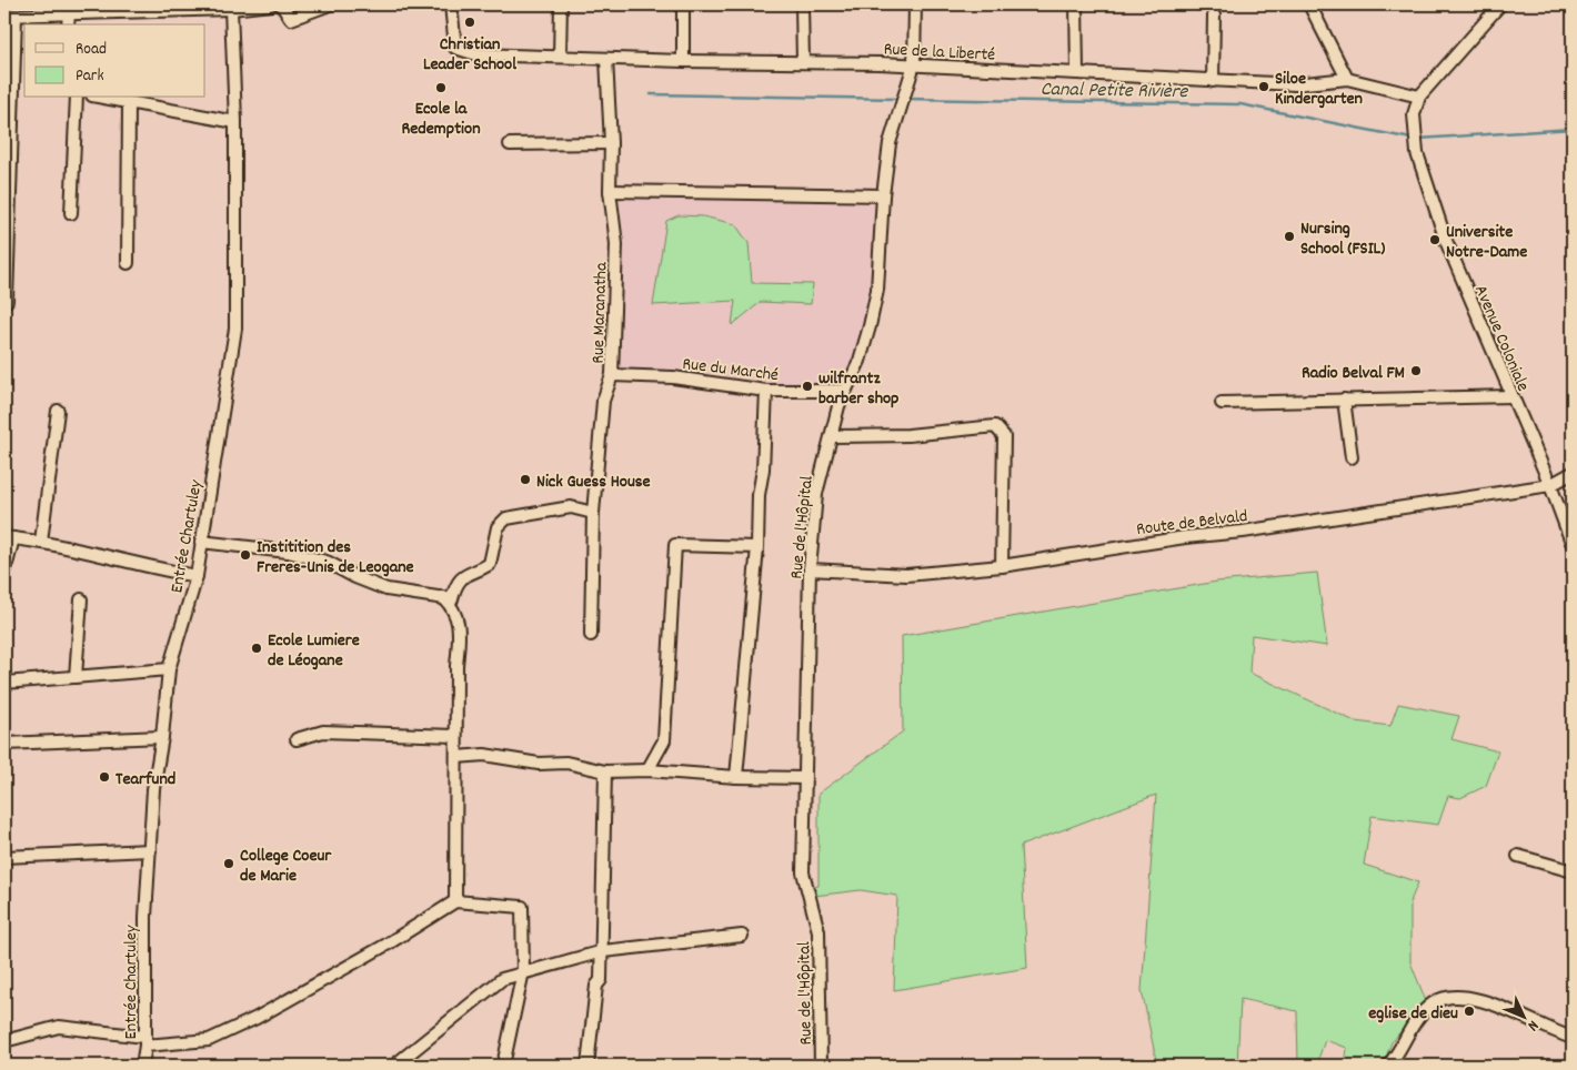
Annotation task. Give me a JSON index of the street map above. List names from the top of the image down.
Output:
{
  "streets": {
    "street": [
      "Rue de la Liberté",
      "Rue Maranatha",
      "Avenue Coloniale",
      "Rue du Marché",
      "Route de Belvald",
      "Rue de l'Hôpital",
      "Entrée Chartuley"
    ]
  },
  "crossings": [
    ["Rue de la Liberté", "Rue Maranatha"],
    ["Rue de la Liberté", "Avenue Coloniale"],
    ["Rue de la Liberté", "Rue de l'Hôpital"],
    ["Rue Maranatha", "Rue du Marché"],
    ["Avenue Coloniale", "Route de Belvald"],
    ["Rue du Marché", "Rue de l'Hôpital"],
    ["Route de Belvald", "Rue de l'Hôpital"]
  ],
  "water": ["Canal Petite Rivière"],
  "places": [
    "Christian Leader School",
    "Siloe Kindergarten",
    "Ecole la Redemption",
    "Nursing School (FSIL)",
    "Universite Notre-Dame",
    "Radio Belval FM",
    "wilfrantz barber shop",
    "Nick Guess House",
    "Institition des Freres-Unis de Leogane",
    "Ecole Lumiere de Léogane",
    "Tearfund",
    "College Coeur de Marie",
    "eglise de dieu"
  ],
  "legend": ["Road", "Park"],
  "north": "bottom right"
}
